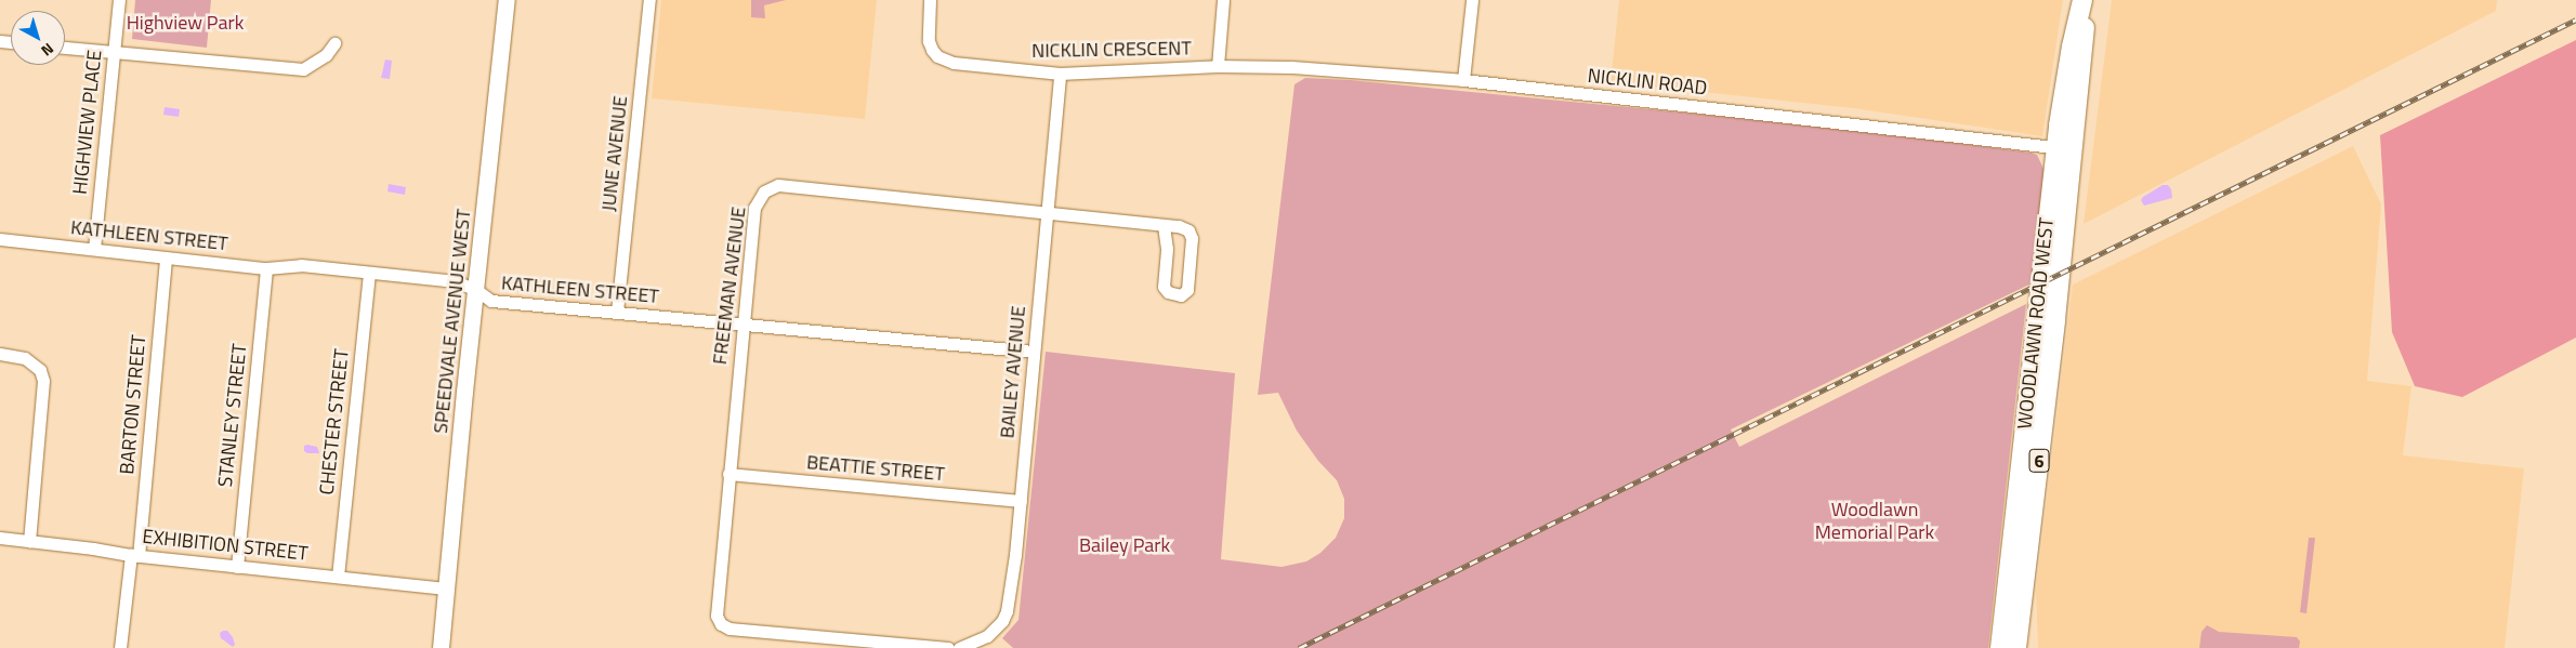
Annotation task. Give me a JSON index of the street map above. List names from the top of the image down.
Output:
{
  "streets": {
    "main road": ["SPEEDVALE AVENUE WEST", "WOODLAWN ROAD WEST", "6"],
    "street": [
      "NICKLIN CRESCENT",
      "NICKLIN ROAD",
      "HIGHVIEW PLACE",
      "JUNE AVENUE",
      "KATHLEEN STREET",
      "FREEMAN AVENUE",
      "BAILEY AVENUE",
      "BARTON STREET",
      "STANLEY STREET",
      "CHESTER STREET",
      "BEATTIE STREET",
      "EXHIBITION STREET"
    ]
  },
  "crossings": [
    ["NICKLIN CRESCENT", "NICKLIN ROAD"],
    ["NICKLIN CRESCENT", "BAILEY AVENUE"],
    ["NICKLIN ROAD", "WOODLAWN ROAD WEST"],
    ["HIGHVIEW PLACE", "KATHLEEN STREET"],
    ["JUNE AVENUE", "KATHLEEN STREET"],
    ["KATHLEEN STREET", "FREEMAN AVENUE"],
    ["KATHLEEN STREET", "SPEEDVALE AVENUE WEST"],
    ["KATHLEEN STREET", "BAILEY AVENUE"],
    ["KATHLEEN STREET", "BARTON STREET"],
    ["KATHLEEN STREET", "STANLEY STREET"],
    ["KATHLEEN STREET", "CHESTER STREET"],
    ["FREEMAN AVENUE", "BAILEY AVENUE"],
    ["FREEMAN AVENUE", "BEATTIE STREET"],
    ["SPEEDVALE AVENUE WEST", "EXHIBITION STREET"],
    ["BAILEY AVENUE", "BEATTIE STREET"],
    ["BARTON STREET", "EXHIBITION STREET"],
    ["STANLEY STREET", "EXHIBITION STREET"],
    ["CHESTER STREET", "EXHIBITION STREET"]
  ],
  "parks": ["Highview Park", "Woodlawn Memorial Park", "Bailey Park"],
  "north": "bottom right"
}
